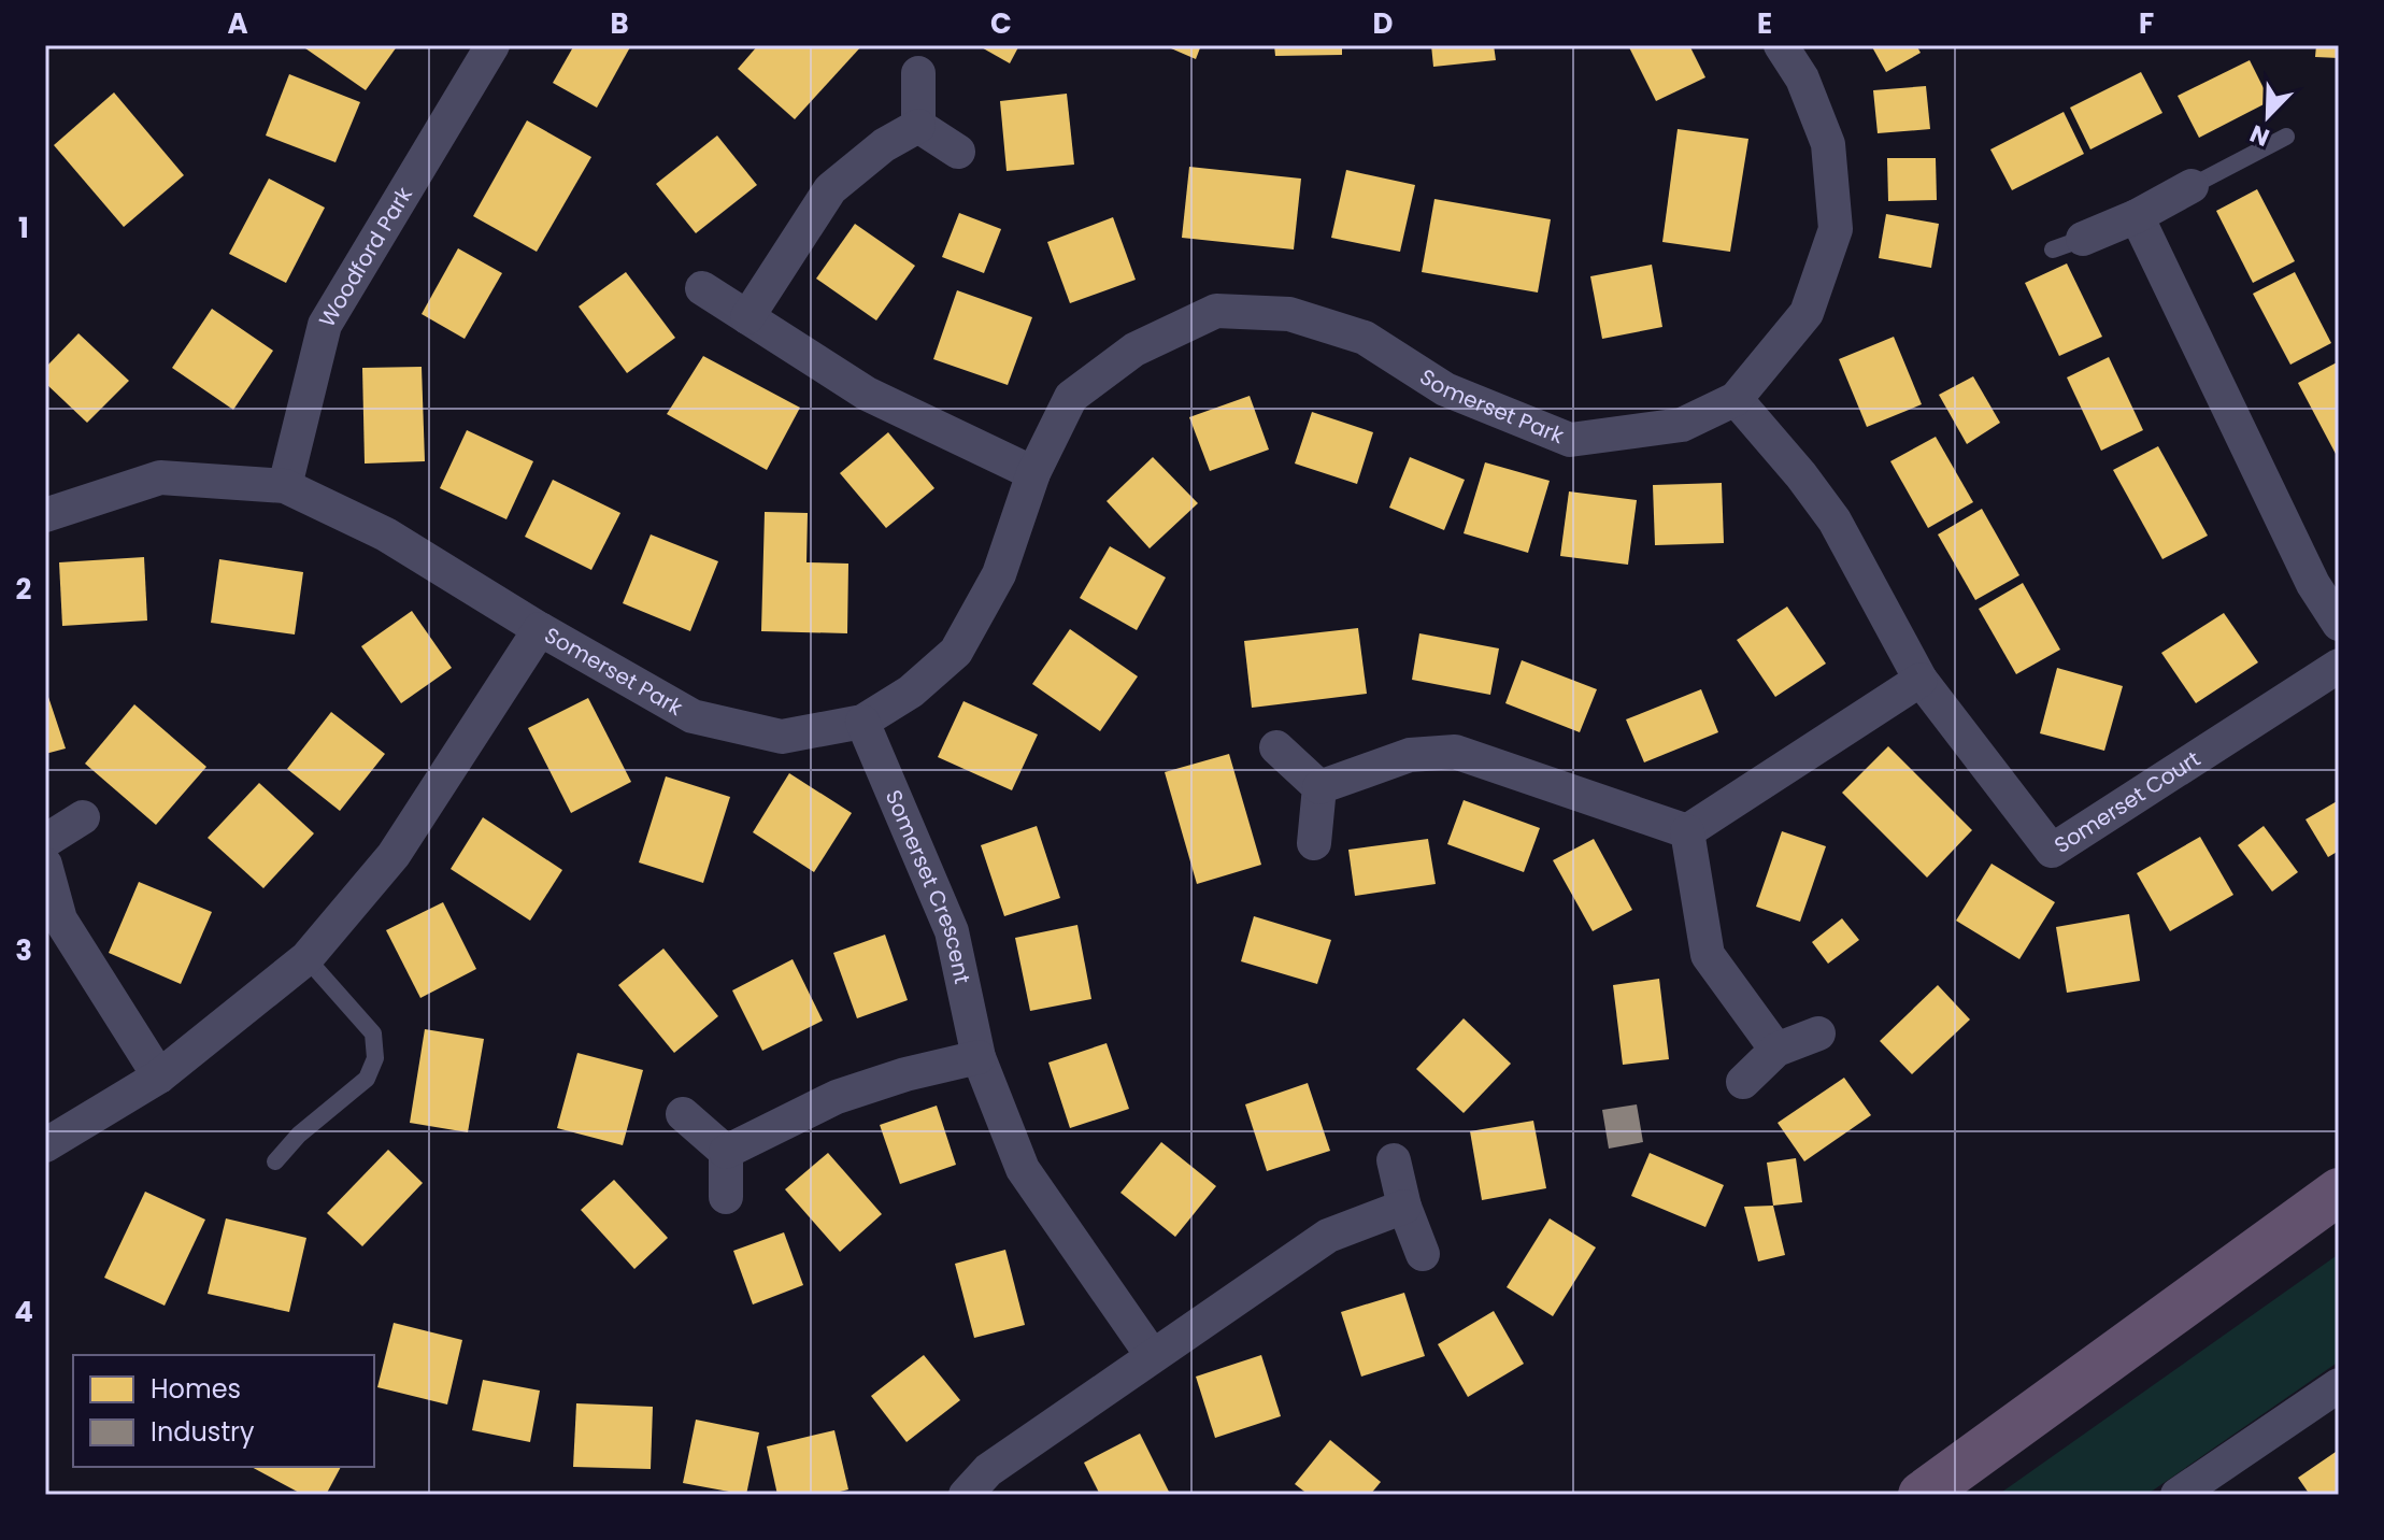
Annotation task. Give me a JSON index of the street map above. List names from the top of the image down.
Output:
{
  "streets": {
    "street": [
      "Woodford Park",
      "Somerset Park",
      "Somerset Court",
      "Somerset Crescent"
    ]
  },
  "crossings": [
    ["Somerset Park", "Somerset Court"],
    ["Somerset Park", "Somerset Crescent"]
  ],
  "legend": ["Homes", "Industry"],
  "north": "bottom left",
  "grid": {
    "columns": [
      "A",
      "B",
      "C",
      "D",
      "E",
      "F"
    ],
    "rows": [
      "1",
      "2",
      "3",
      "4"
    ]
  }
}
